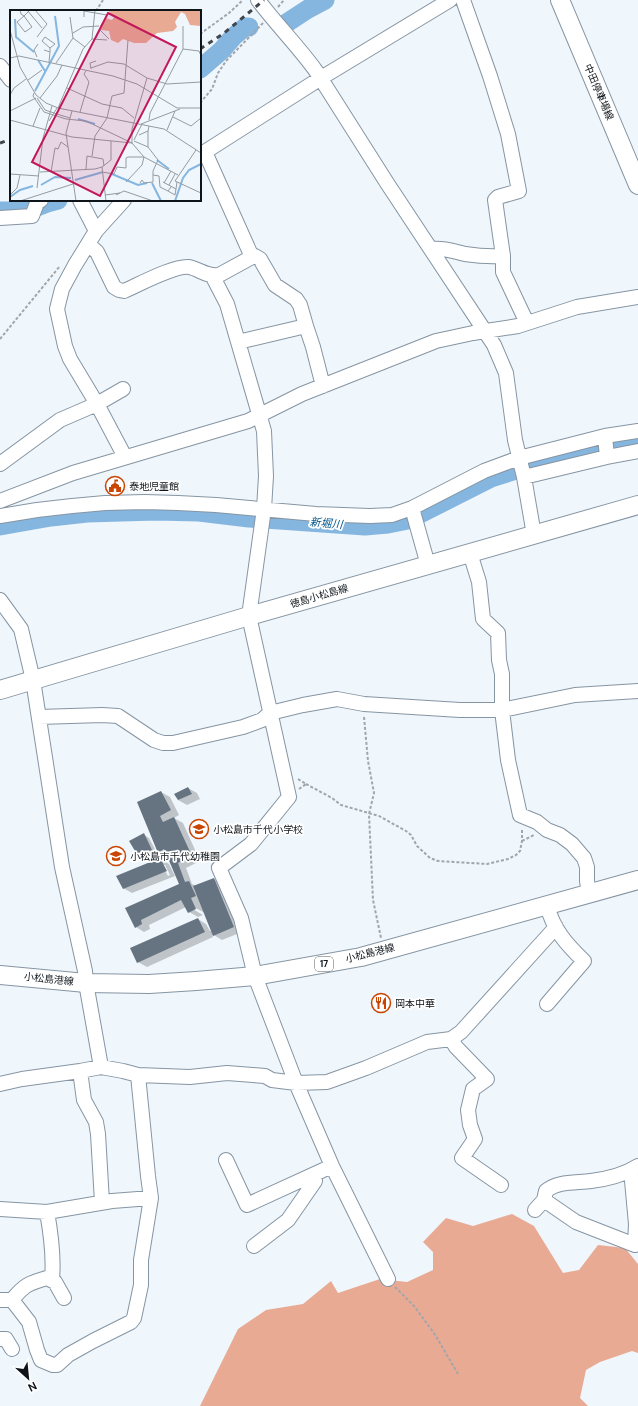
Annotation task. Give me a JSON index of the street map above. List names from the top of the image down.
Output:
{
  "streets": {
    "main road": [
      "中田停車場線",
      "徳島小松島線",
      "小松島港線",
      "17"
    ]
  },
  "water": ["新堀川"],
  "places": {
    "public building": ["泰地児童館"],
    "school or university": ["小松島市千代小学校", "小松島市千代幼稚園"],
    "restaurant": ["岡本中華"]
  },
  "north": "bottom right"
}
